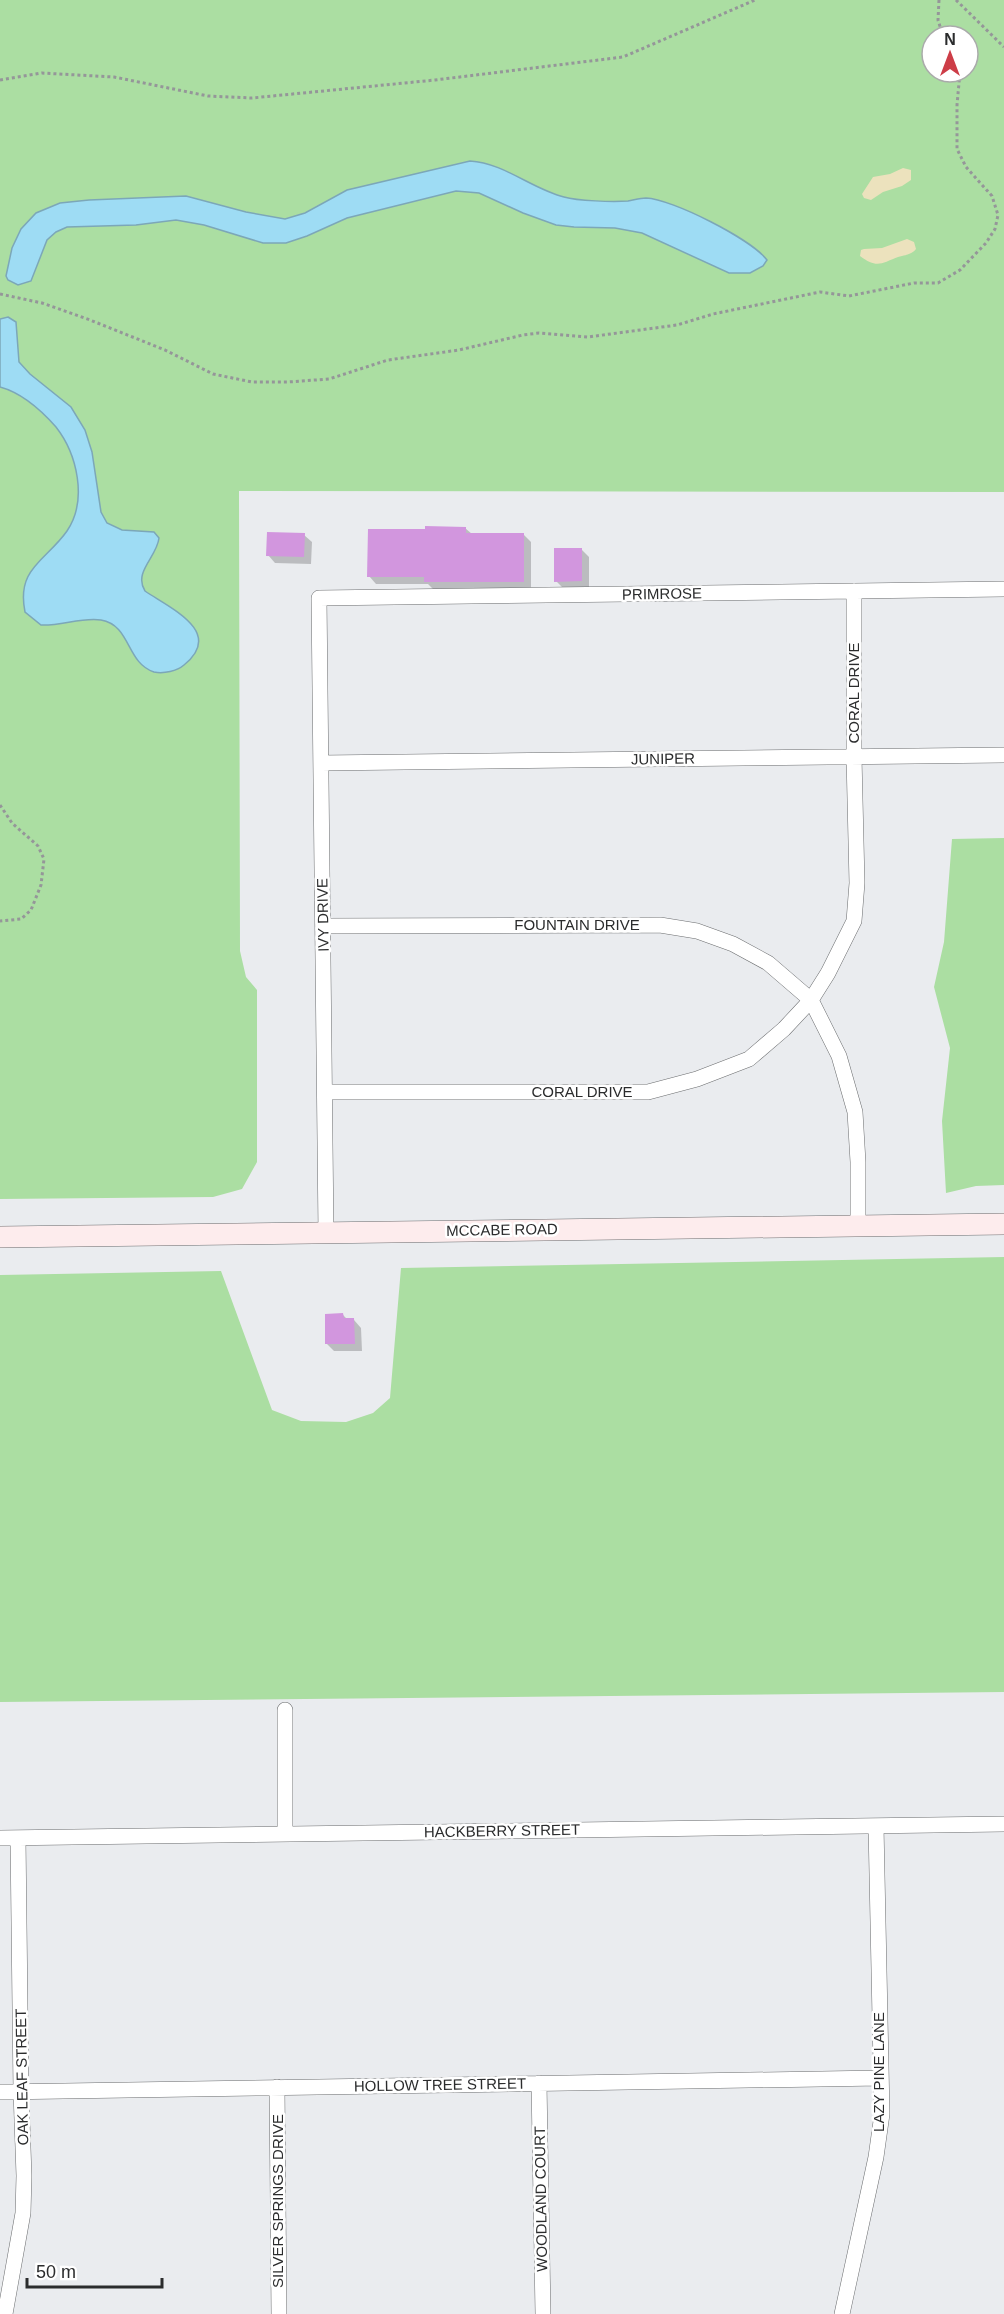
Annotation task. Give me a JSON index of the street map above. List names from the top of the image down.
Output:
{
  "streets": {
    "street": [
      "PRIMROSE",
      "CORAL DRIVE",
      "JUNIPER",
      "IVY DRIVE",
      "FOUNTAIN DRIVE",
      "MCCABE ROAD",
      "HACKBERRY STREET",
      "LAZY PINE LANE",
      "OAK LEAF STREET",
      "HOLLOW TREE STREET",
      "WOODLAND COURT",
      "SILVER SPRINGS DRIVE"
    ]
  },
  "crossings": [
    ["PRIMROSE", "CORAL DRIVE"],
    ["PRIMROSE", "IVY DRIVE"],
    ["CORAL DRIVE", "JUNIPER"],
    ["CORAL DRIVE", "IVY DRIVE"],
    ["CORAL DRIVE", "FOUNTAIN DRIVE"],
    ["JUNIPER", "IVY DRIVE"],
    ["IVY DRIVE", "FOUNTAIN DRIVE"],
    ["IVY DRIVE", "MCCABE ROAD"],
    ["HACKBERRY STREET", "LAZY PINE LANE"],
    ["HACKBERRY STREET", "OAK LEAF STREET"],
    ["LAZY PINE LANE", "HOLLOW TREE STREET"],
    ["OAK LEAF STREET", "HOLLOW TREE STREET"],
    ["HOLLOW TREE STREET", "WOODLAND COURT"],
    ["HOLLOW TREE STREET", "SILVER SPRINGS DRIVE"]
  ],
  "scale_bar": "50 m",
  "north": "top"
}
